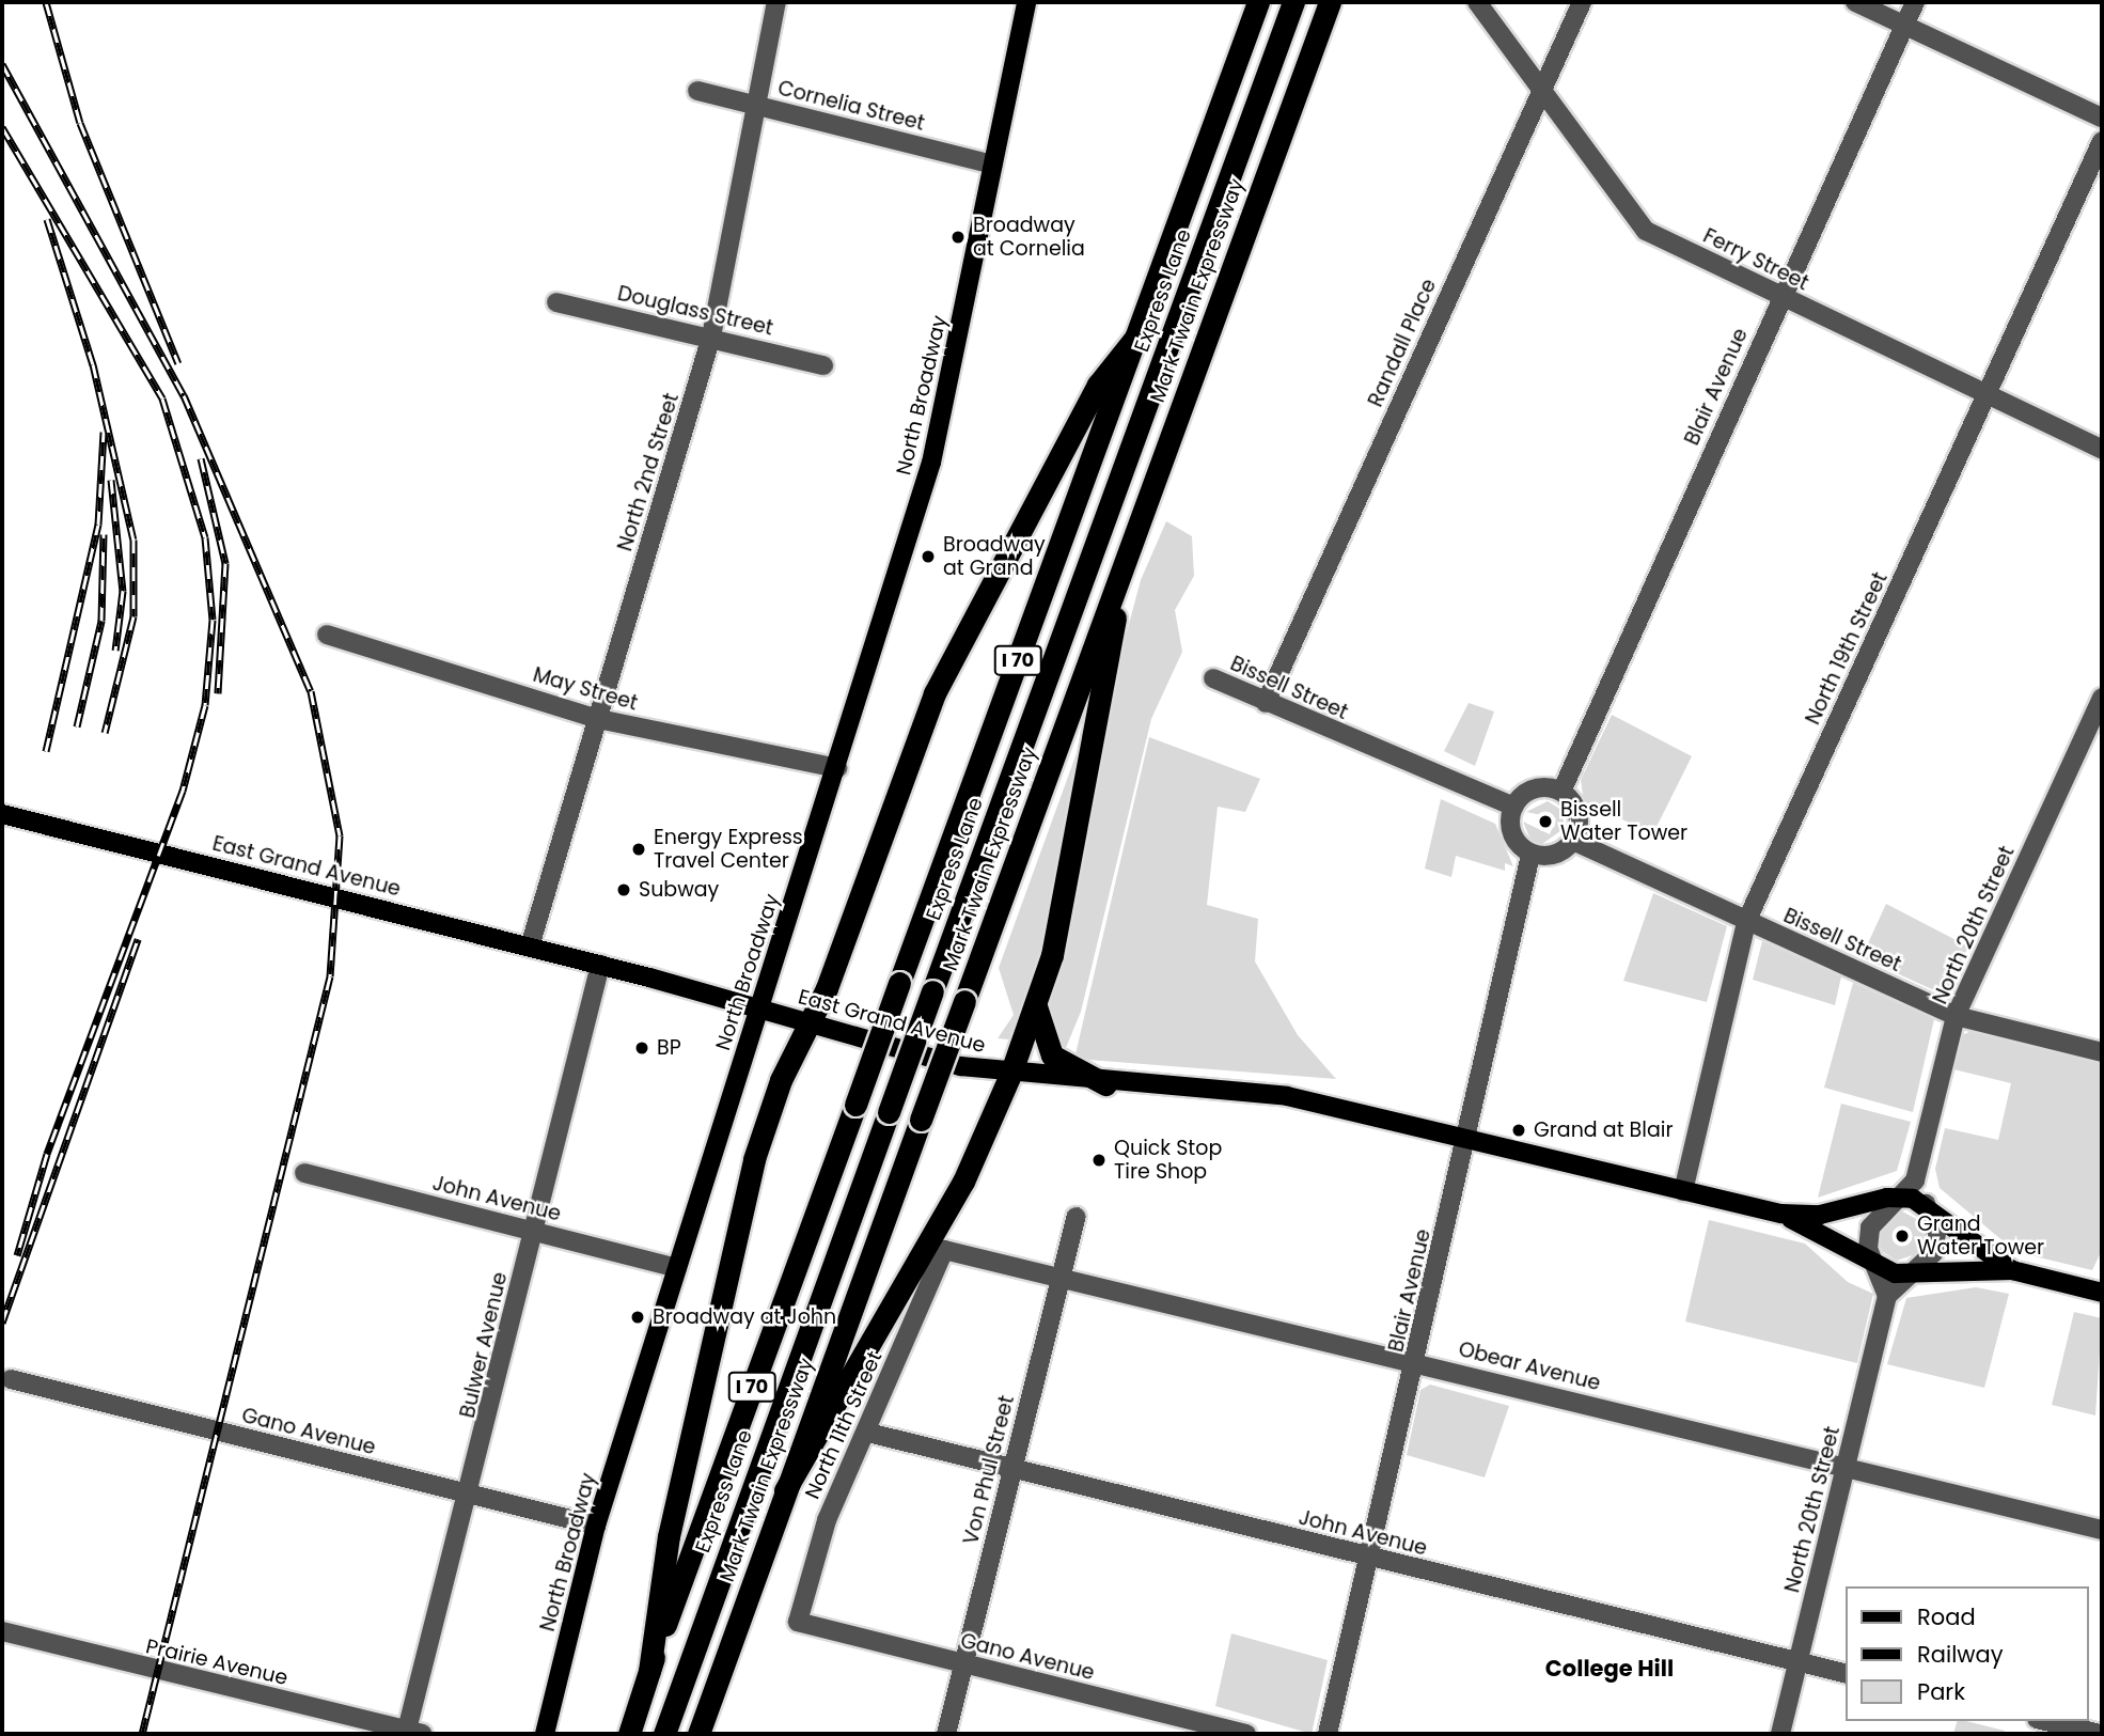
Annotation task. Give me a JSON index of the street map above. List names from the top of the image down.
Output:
{
  "streets": {
    "highway": ["Express Lane", "Mark Twain Expressway", "I 70"],
    "main road": ["North Broadway", "East Grand Avenue"],
    "street": [
      "Cornelia Street",
      "Ferry Street",
      "Douglass Street",
      "Randall Place",
      "Blair Avenue",
      "North 2nd Street",
      "North 19th Street",
      "Bissell Street",
      "May Street",
      "North 20th Street",
      "John Avenue",
      "Bulwer Avenue",
      "Obear Avenue",
      "North 11th Street",
      "Gano Avenue",
      "Von Phul Street",
      "Prairie Avenue"
    ]
  },
  "crossings": [
    ["Cornelia Street", "North Broadway"],
    ["Cornelia Street", "North 2nd Street"],
    ["Ferry Street", "Randall Place"],
    ["Ferry Street", "Blair Avenue"],
    ["Ferry Street", "North 19th Street"],
    ["Douglass Street", "North 2nd Street"],
    ["Randall Place", "Bissell Street"],
    ["Blair Avenue", "Bissell Street"],
    ["Blair Avenue", "East Grand Avenue"],
    ["Blair Avenue", "John Avenue"],
    ["Blair Avenue", "Obear Avenue"],
    ["North Broadway", "May Street"],
    ["North Broadway", "East Grand Avenue"],
    ["North Broadway", "John Avenue"],
    ["North Broadway", "Gano Avenue"],
    ["North 2nd Street", "May Street"],
    ["North 2nd Street", "East Grand Avenue"],
    ["North 19th Street", "Bissell Street"],
    ["North 19th Street", "East Grand Avenue"],
    ["Bissell Street", "North 20th Street"],
    ["East Grand Avenue", "North 20th Street"],
    ["East Grand Avenue", "Bulwer Avenue"],
    ["North 20th Street", "John Avenue"],
    ["North 20th Street", "Obear Avenue"],
    ["John Avenue", "Bulwer Avenue"],
    ["John Avenue", "North 11th Street"],
    ["John Avenue", "Von Phul Street"],
    ["Bulwer Avenue", "Gano Avenue"],
    ["Bulwer Avenue", "Prairie Avenue"],
    ["Obear Avenue", "North 11th Street"],
    ["Obear Avenue", "Von Phul Street"],
    ["North 11th Street", "Gano Avenue"],
    ["Gano Avenue", "Von Phul Street"]
  ],
  "districts": ["College Hill"],
  "places": [
    "Broadway at Cornelia",
    "Broadway at Grand",
    "Bissell Water Tower",
    "Energy Express Travel Center",
    "Subway",
    "BP",
    "Grand at Blair",
    "Quick Stop Tire Shop",
    "Grand Water Tower",
    "Broadway at John"
  ],
  "legend": ["Road", "Railway", "Park"]
}
